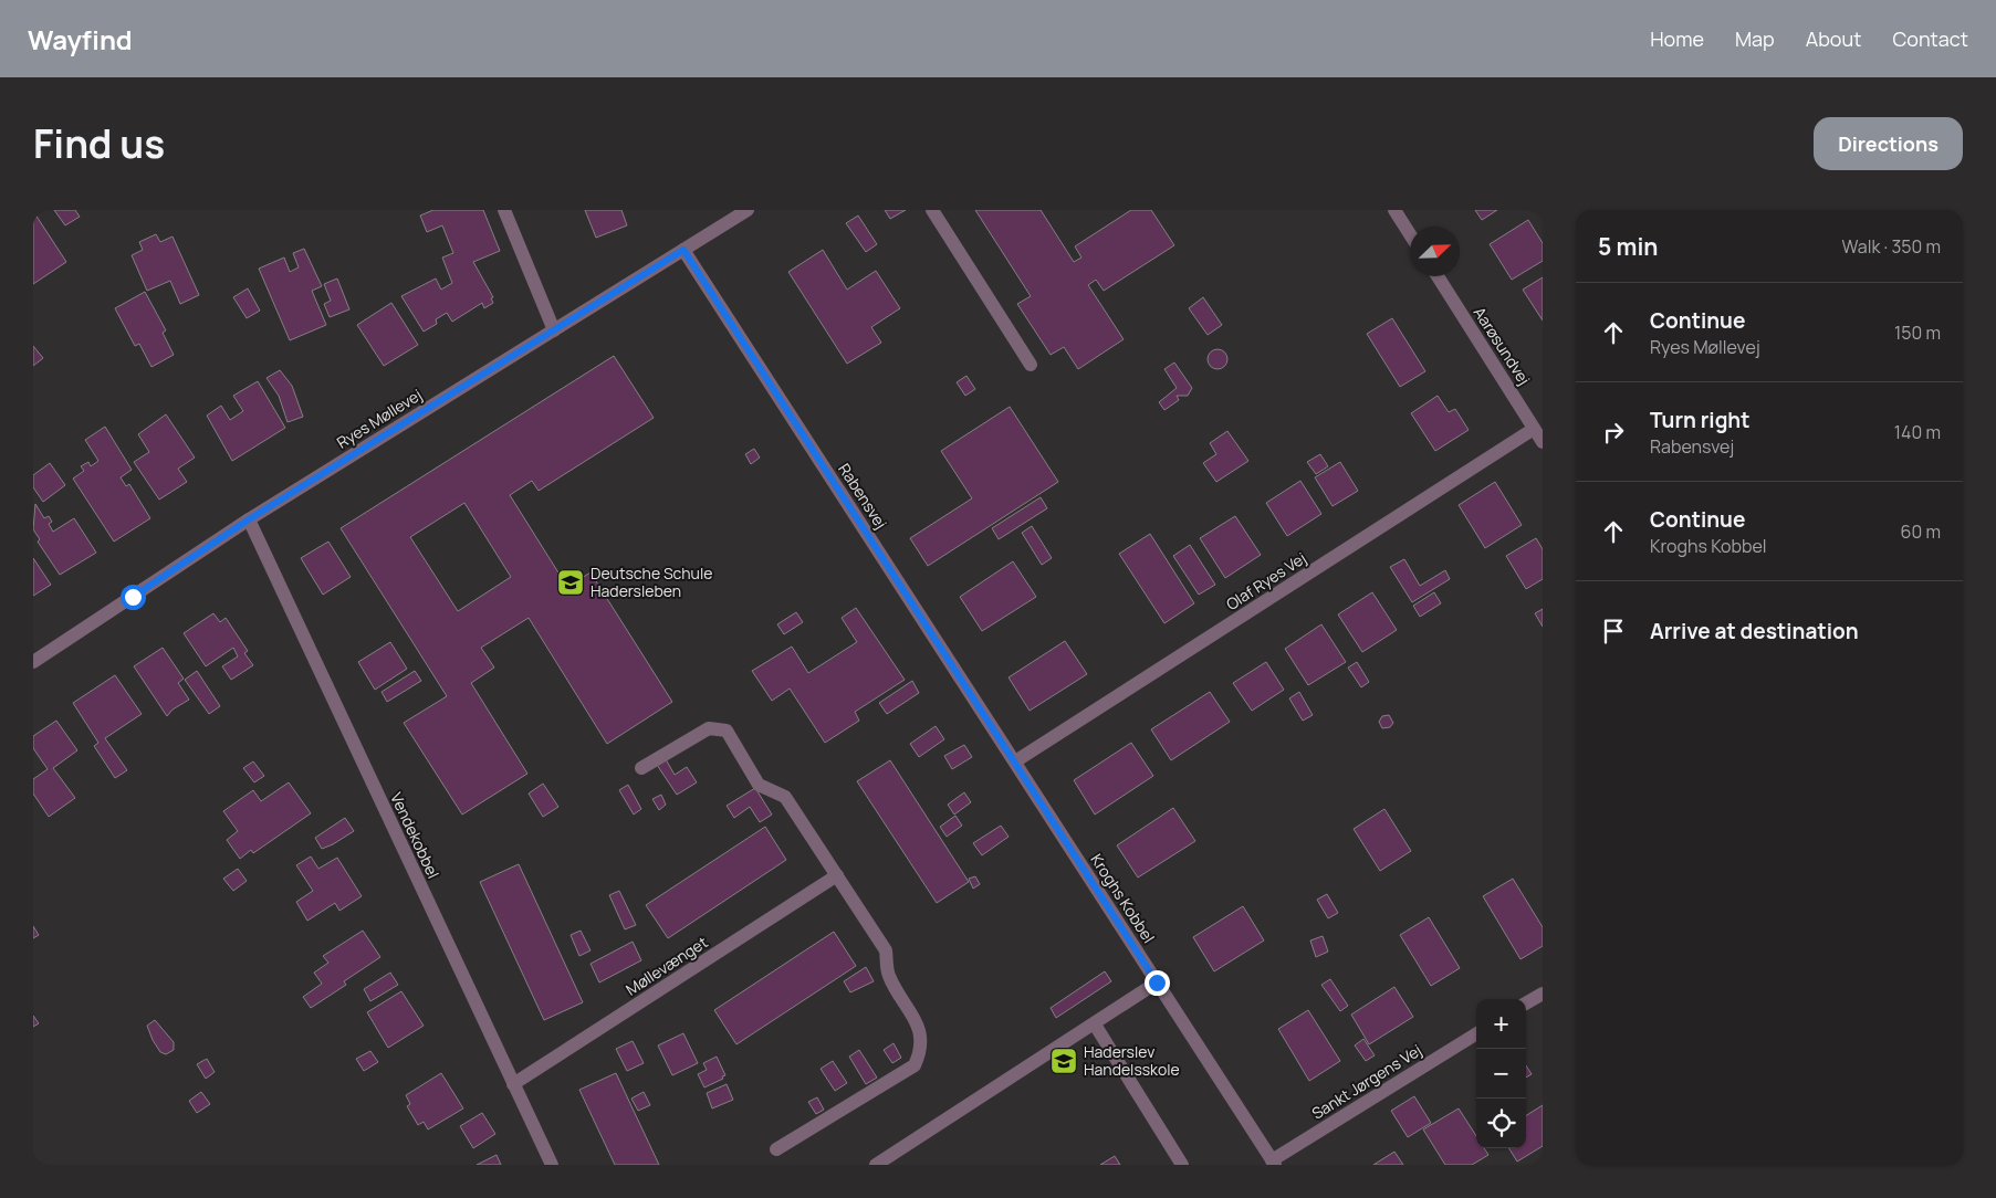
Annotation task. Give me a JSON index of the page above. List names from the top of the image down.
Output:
{
  "streets": {
    "street": [
      "Aarøsundvej",
      "Ryes Møllevej",
      "Rabensvej",
      "Olaf Ryes Vej",
      "Vendekobbel",
      "Kroghs Kobbel",
      "Møllevænget",
      "Sankt Jørgens Vej"
    ]
  },
  "crossings": [
    ["Aarøsundvej", "Olaf Ryes Vej"],
    ["Ryes Møllevej", "Rabensvej"],
    ["Ryes Møllevej", "Vendekobbel"],
    ["Rabensvej", "Olaf Ryes Vej"],
    ["Rabensvej", "Kroghs Kobbel"],
    ["Olaf Ryes Vej", "Kroghs Kobbel"],
    ["Vendekobbel", "Møllevænget"],
    ["Kroghs Kobbel", "Sankt Jørgens Vej"]
  ],
  "places": {
    "school or university": ["Deutsche Schule Hadersleben", "Haderslev Handelsskole"]
  },
  "north": "top right",
  "page": {
    "header": "Wayfind",
    "nav": [
      "Home",
      "Map",
      "About",
      "Contact"
    ],
    "title": "Find us",
    "buttons": "Directions",
    "heading": ["5 min", "Walk · 350 m"],
    "list": [
      ["Continue", "Ryes Møllevej", "150 m"],
      ["Turn right", "Rabensvej", "140 m"],
      ["Continue", "Kroghs Kobbel", "60 m"],
      "Arrive at destination"
    ],
    "map_buttons": ["+", "−"]
  }
}
